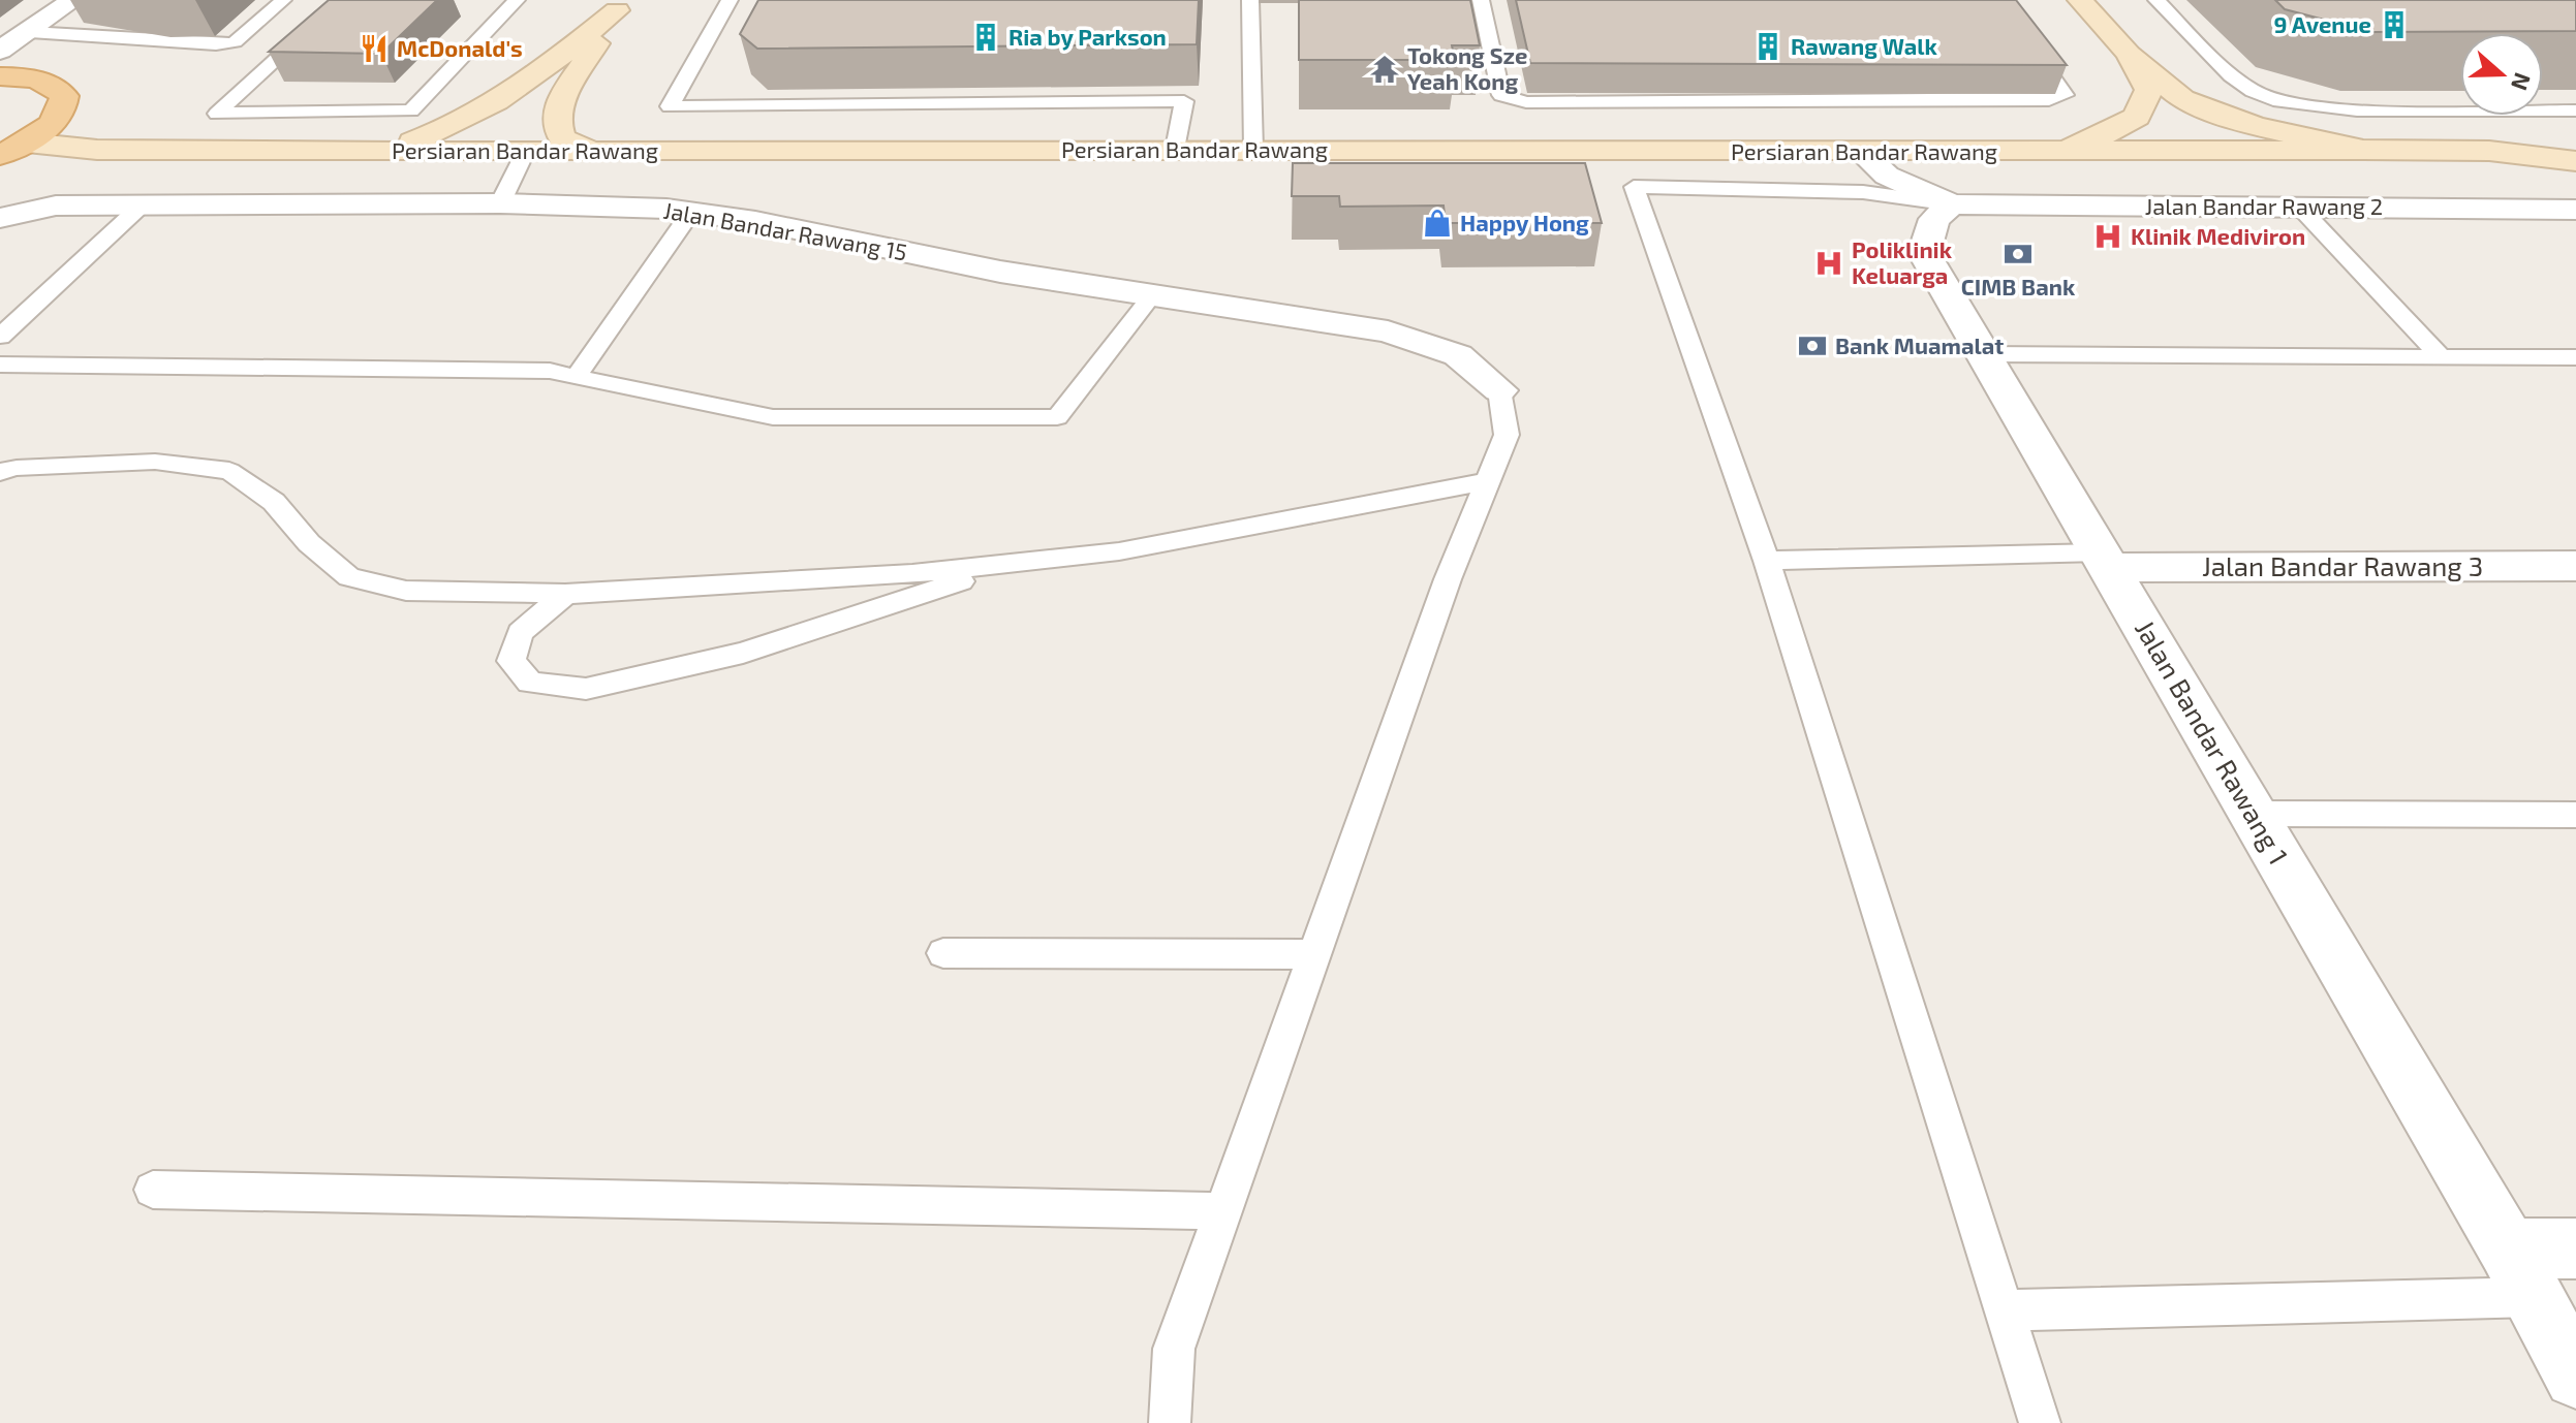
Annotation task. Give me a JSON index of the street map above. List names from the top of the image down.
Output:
{
  "streets": {
    "street": [
      "Persiaran Bandar Rawang",
      "Jalan Bandar Rawang 2",
      "Jalan Bandar Rawang 15",
      "Jalan Bandar Rawang 3",
      "Jalan Bandar Rawang 1"
    ]
  },
  "crossings": [
    ["Jalan Bandar Rawang 2", "Jalan Bandar Rawang 1"],
    ["Jalan Bandar Rawang 3", "Jalan Bandar Rawang 1"]
  ],
  "places": {
    "building": ["9 Avenue", "Ria by Parkson", "Rawang Walk"],
    "restaurant": ["McDonald's"],
    "temple": ["Tokong Sze Yeah Kong"],
    "shop": ["Happy Hong"],
    "hospital": ["Klinik Mediviron", "Poliklinik Keluarga"],
    "bank": ["CIMB Bank", "Bank Muamalat"]
  },
  "north": "right"
}
